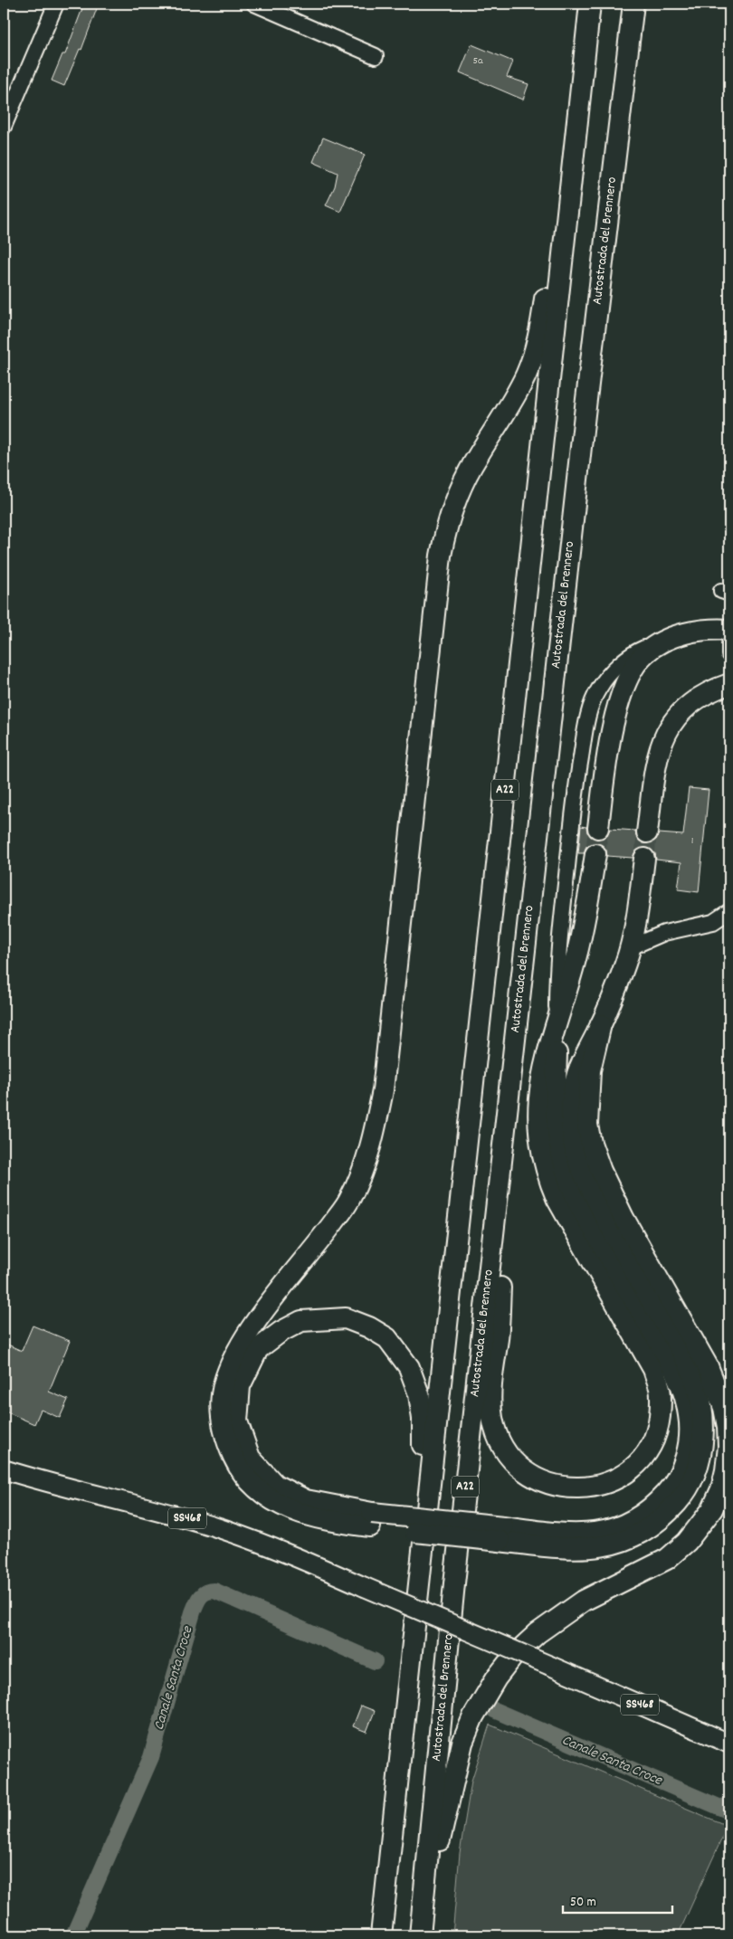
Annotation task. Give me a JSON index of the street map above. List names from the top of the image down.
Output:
{
  "streets": {
    "highway": ["Autostrada del Brennero", "A22"],
    "main road": ["SS468"]
  },
  "water": ["Canale Santa Croce"],
  "house_numbers": ["5a", "1"],
  "scale_bar": "50 m"
}
